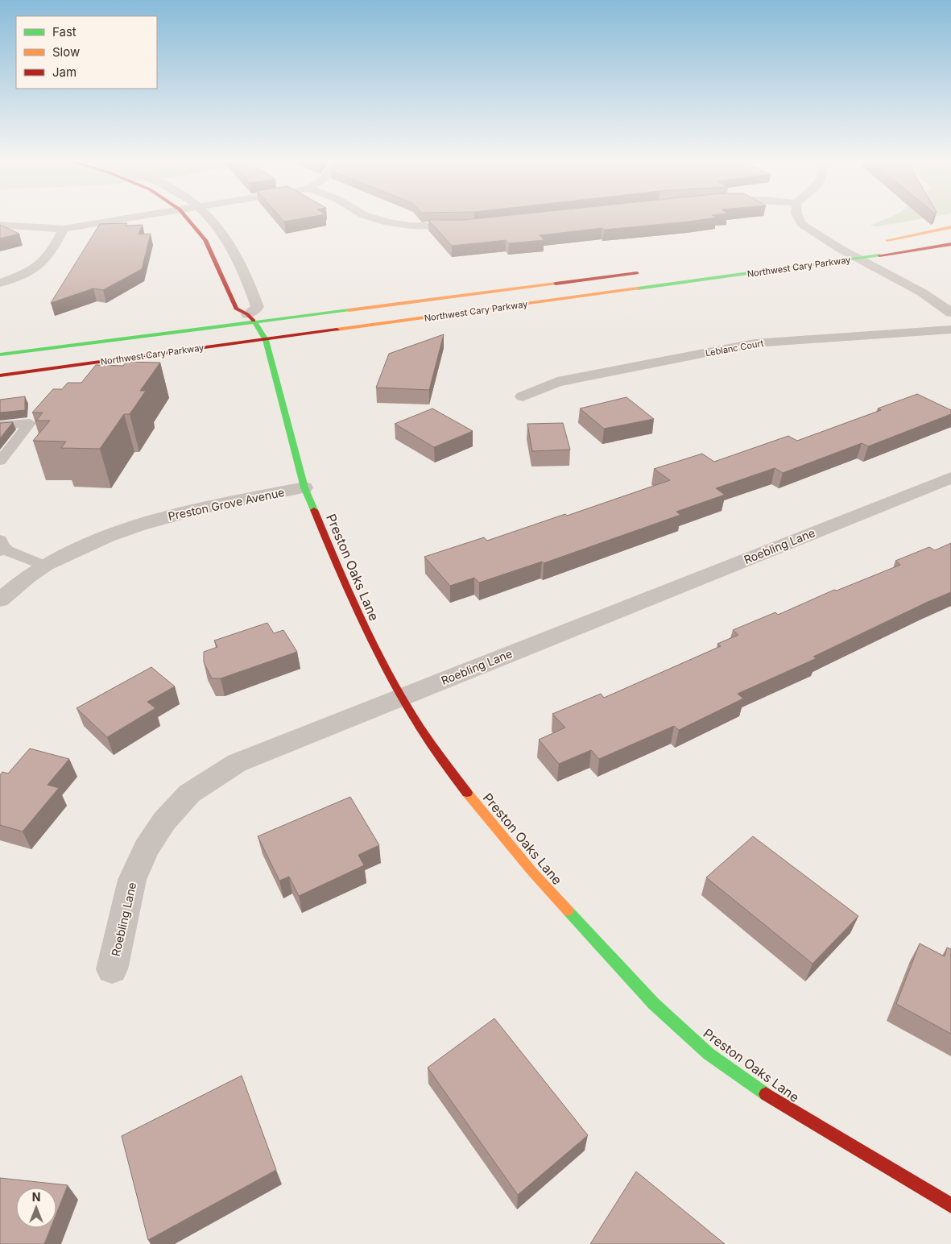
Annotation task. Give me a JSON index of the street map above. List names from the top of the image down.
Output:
{
  "streets": {
    "main road": ["Northwest Cary Parkway", "Preston Oaks Lane"],
    "street": ["Leblanc Court", "Preston Grove Avenue", "Roebling Lane"]
  },
  "crossings": [
    ["Northwest Cary Parkway", "Preston Oaks Lane"],
    ["Preston Grove Avenue", "Preston Oaks Lane"],
    ["Roebling Lane", "Preston Oaks Lane"]
  ],
  "legend": ["Fast", "Slow", "Jam"],
  "north": "top"
}
